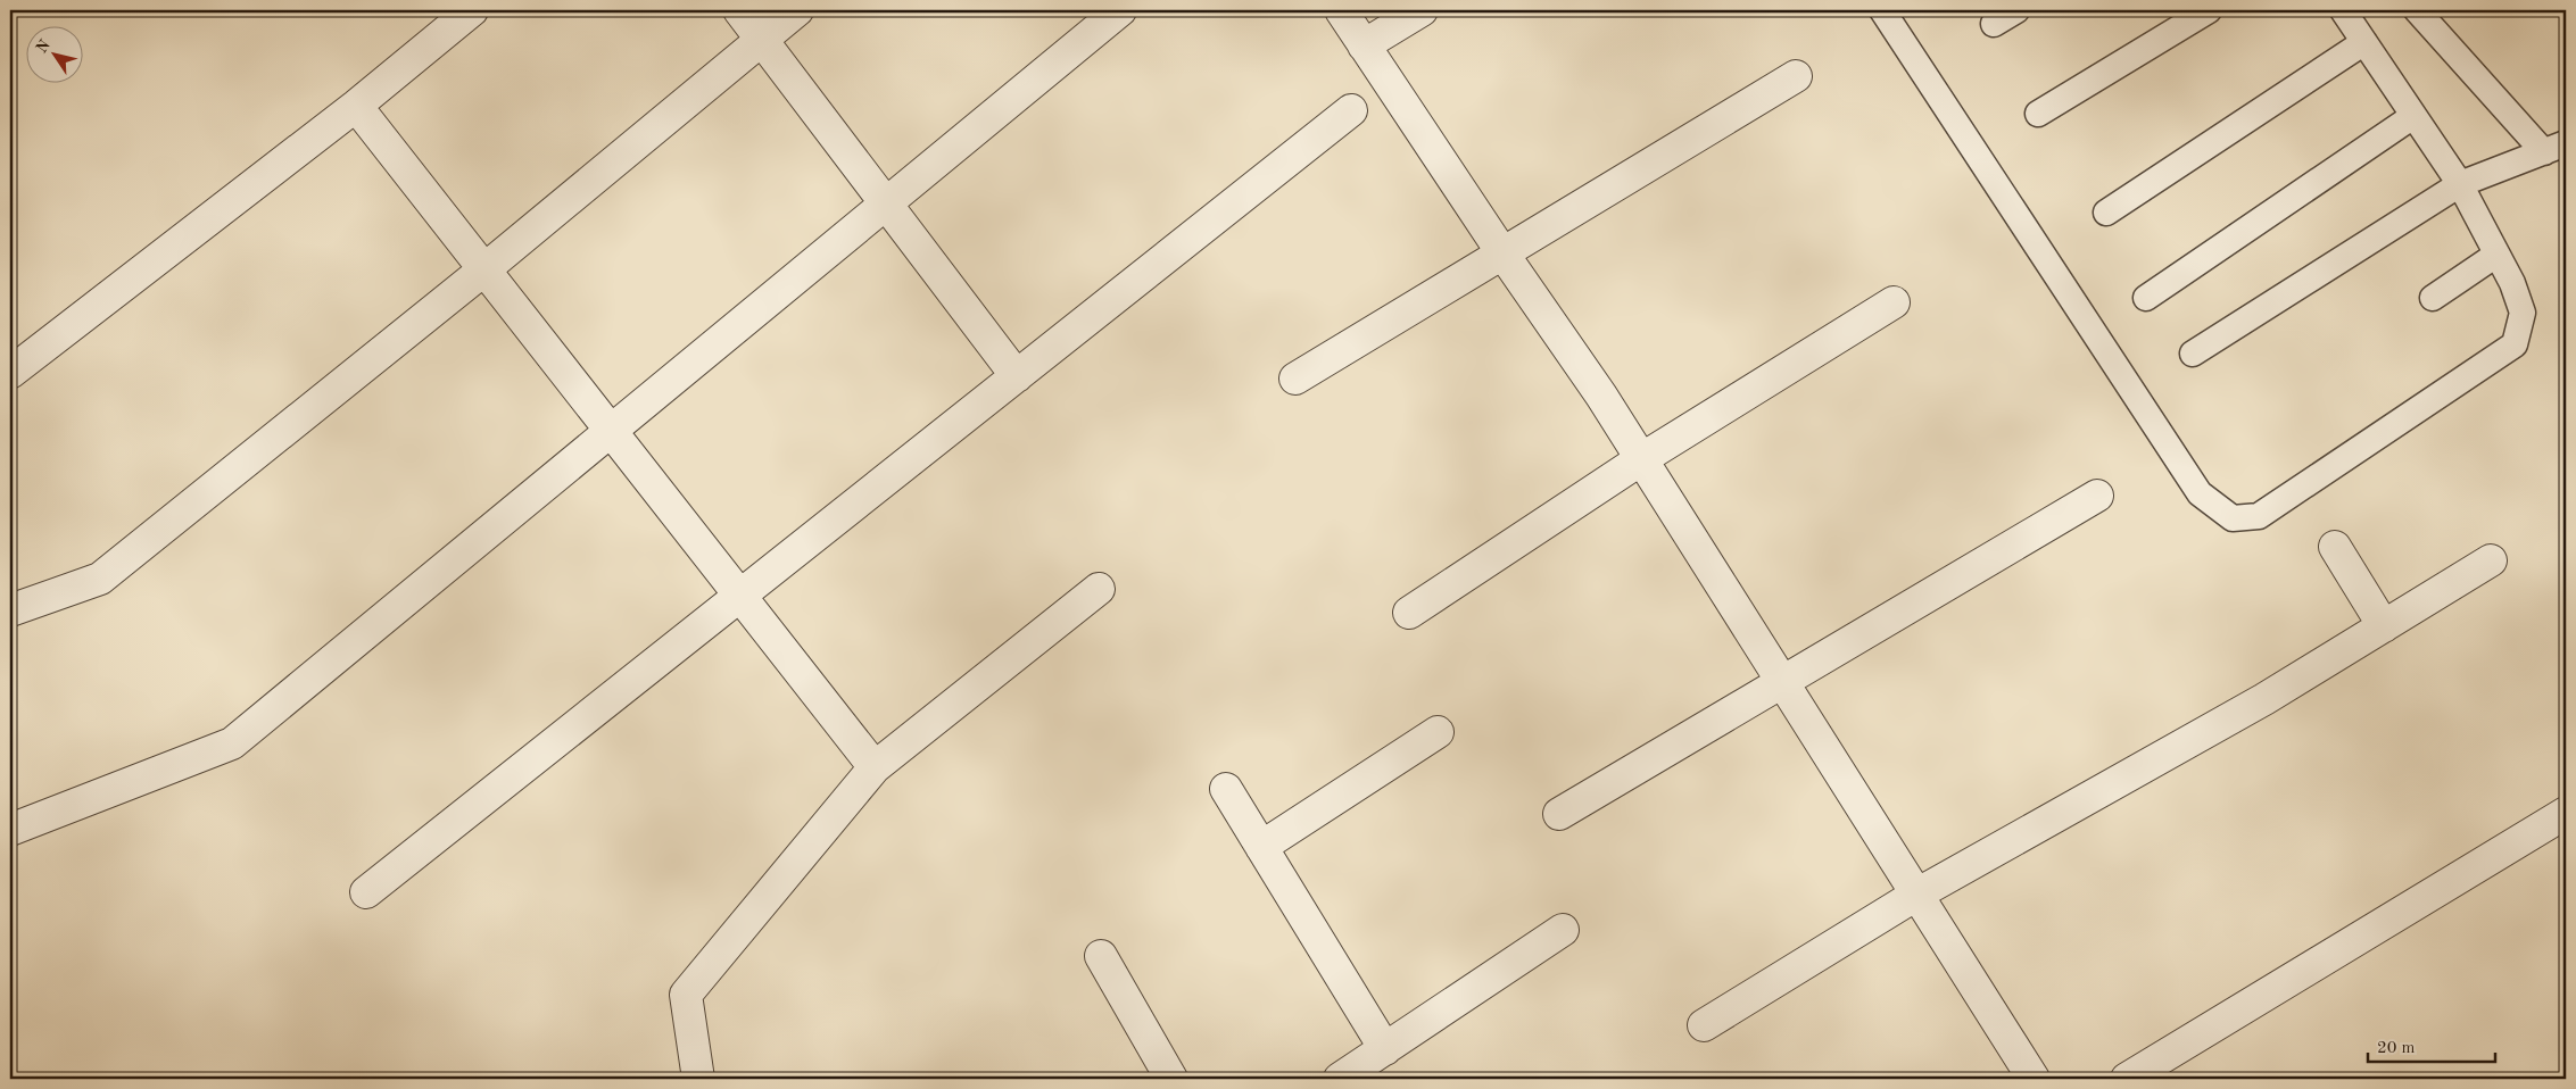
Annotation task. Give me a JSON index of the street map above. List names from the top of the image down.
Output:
{
  "scale_bar": "20 m",
  "north": "top left"
}
